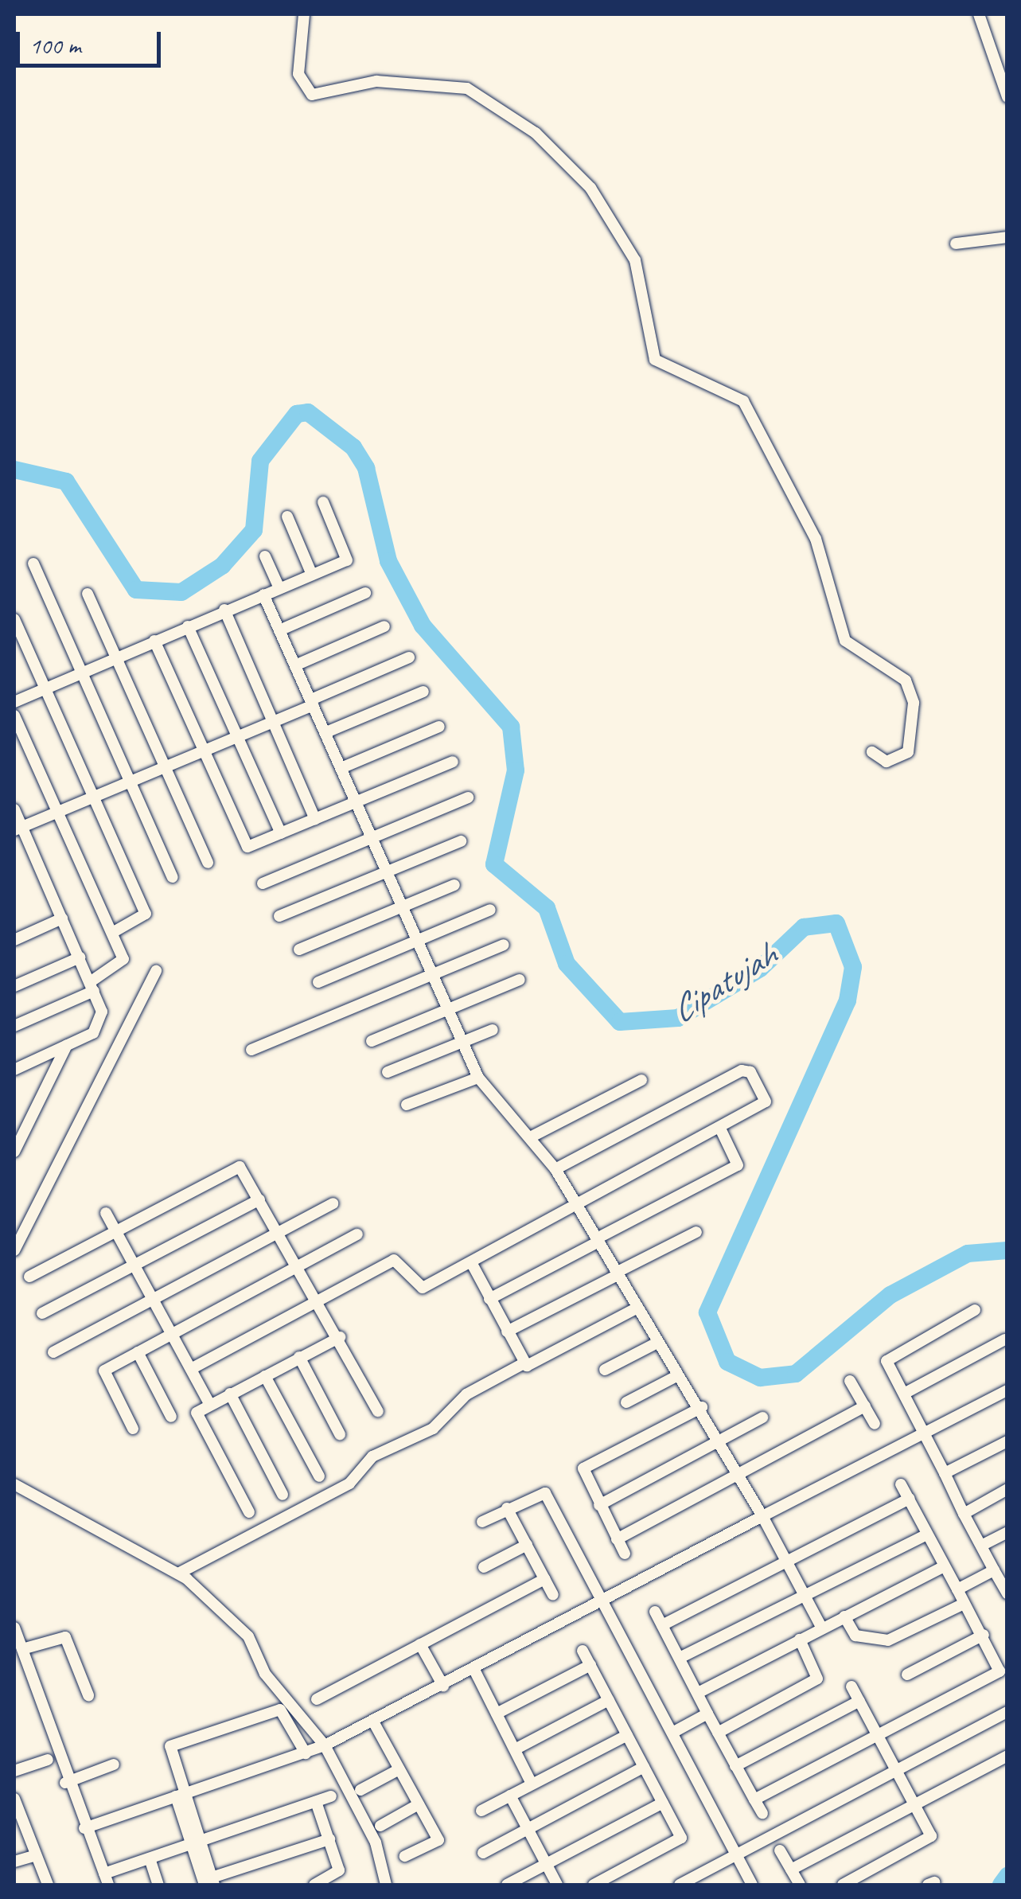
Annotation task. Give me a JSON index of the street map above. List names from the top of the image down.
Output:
{
  "water": ["Cipatujah"],
  "scale_bar": "100 m"
}
